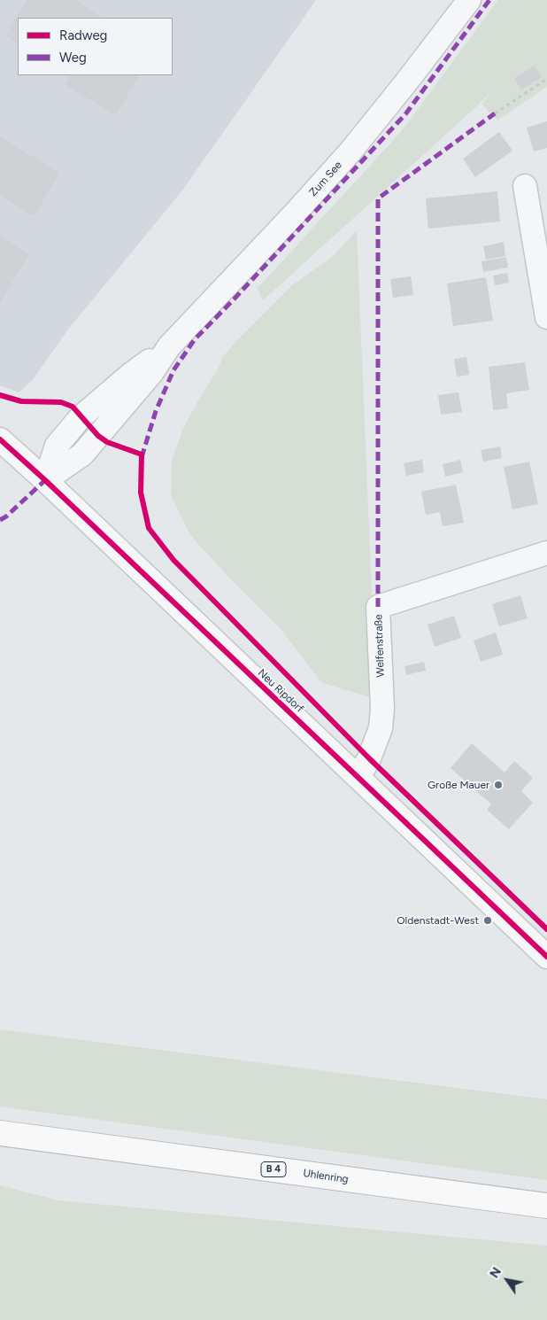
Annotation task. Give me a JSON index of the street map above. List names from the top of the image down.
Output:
{
  "streets": {
    "highway": ["B 4", "Uhlenring"],
    "street": ["Zum See", "Welfenstraße", "Neu Ripdorf"]
  },
  "crossings": [
    ["Zum See", "Neu Ripdorf"],
    ["Welfenstraße", "Neu Ripdorf"]
  ],
  "places": ["Große Mauer", "Oldenstadt-West"],
  "legend": ["Radweg", "Weg"],
  "north": "top left"
}
